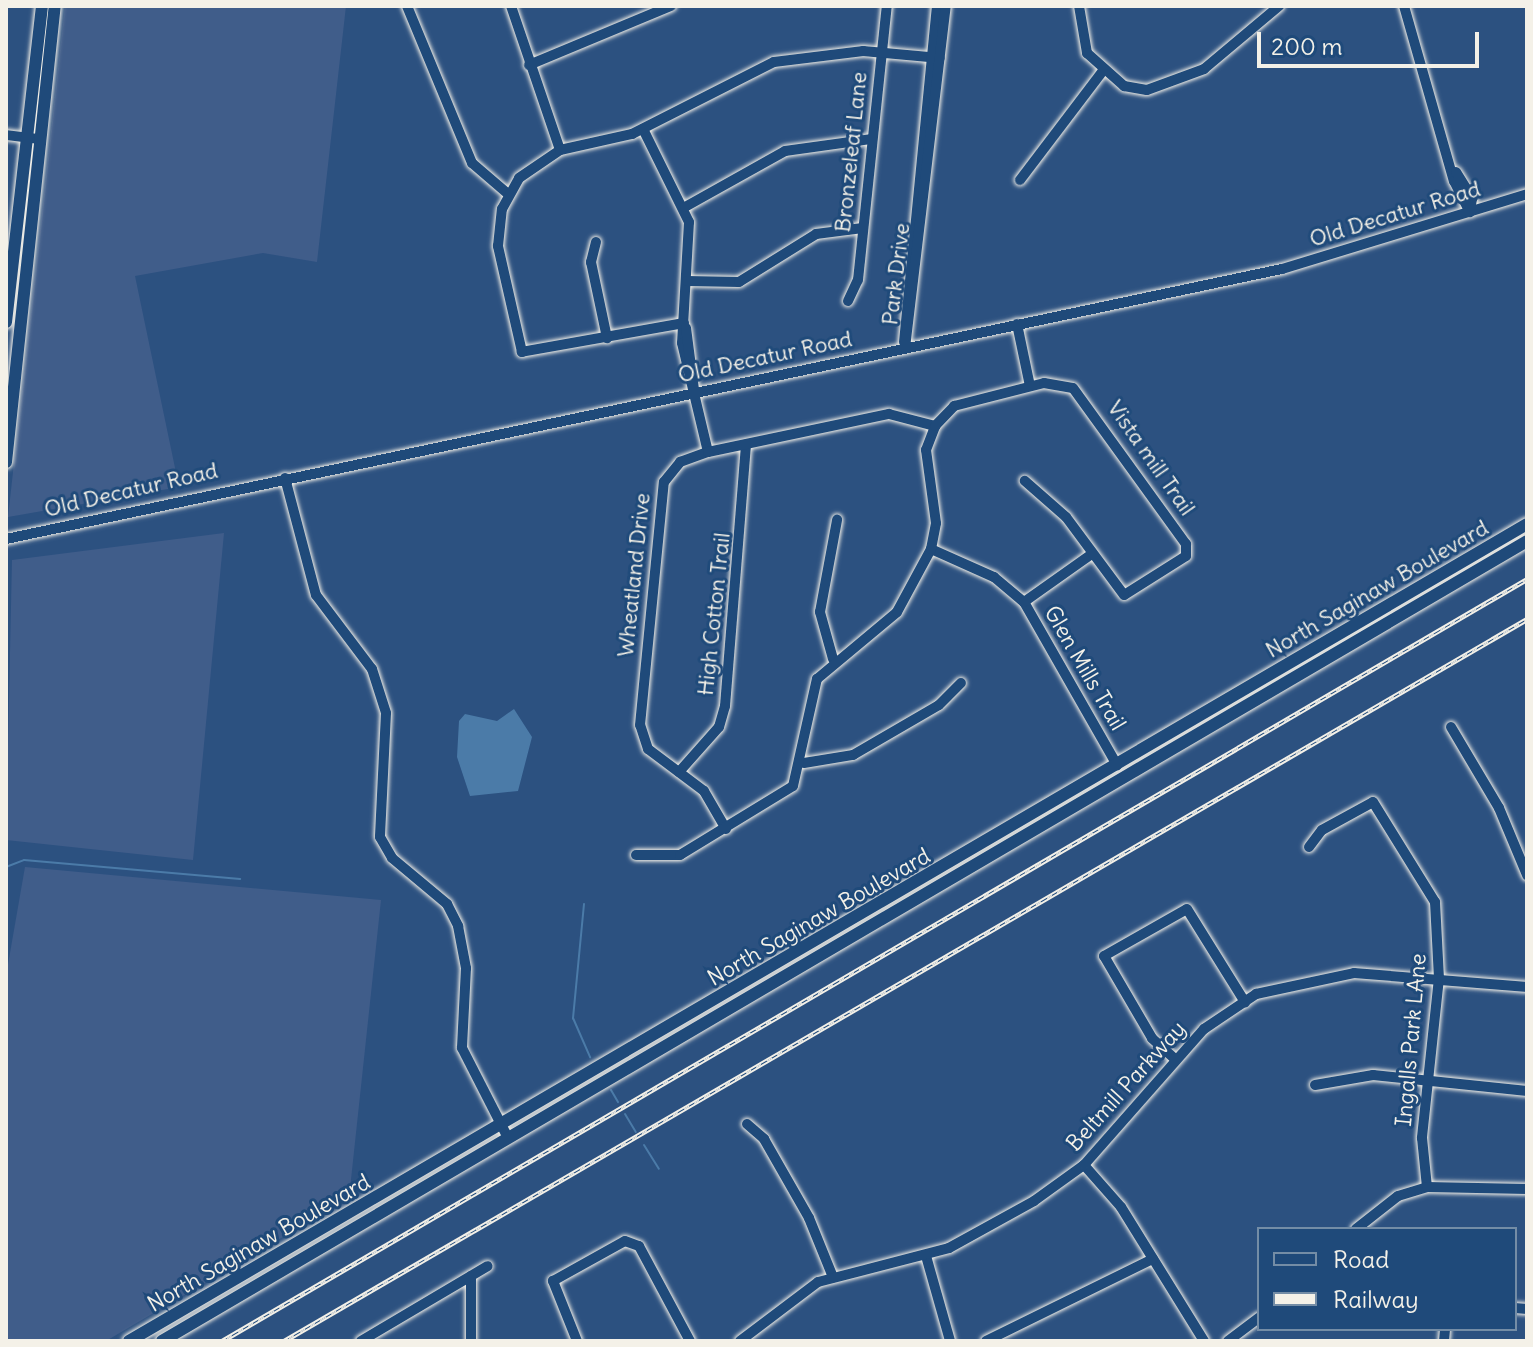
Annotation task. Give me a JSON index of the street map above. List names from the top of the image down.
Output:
{
  "streets": {
    "main road": ["North Saginaw Boulevard"],
    "street": [
      "Bronzeleaf Lane",
      "Old Decatur Road",
      "Park Drive",
      "Vista mill Trail",
      "Wheatland Drive",
      "High Cotton Trail",
      "Glen Mills Trail",
      "Ingalls Park LAne",
      "Beltmill Parkway"
    ]
  },
  "crossings": [
    ["Old Decatur Road", "Park Drive"],
    ["Wheatland Drive", "High Cotton Trail"],
    ["North Saginaw Boulevard", "Glen Mills Trail"],
    ["Ingalls Park LAne", "Beltmill Parkway"]
  ],
  "legend": ["Road", "Railway"],
  "scale_bar": "200 m"
}
